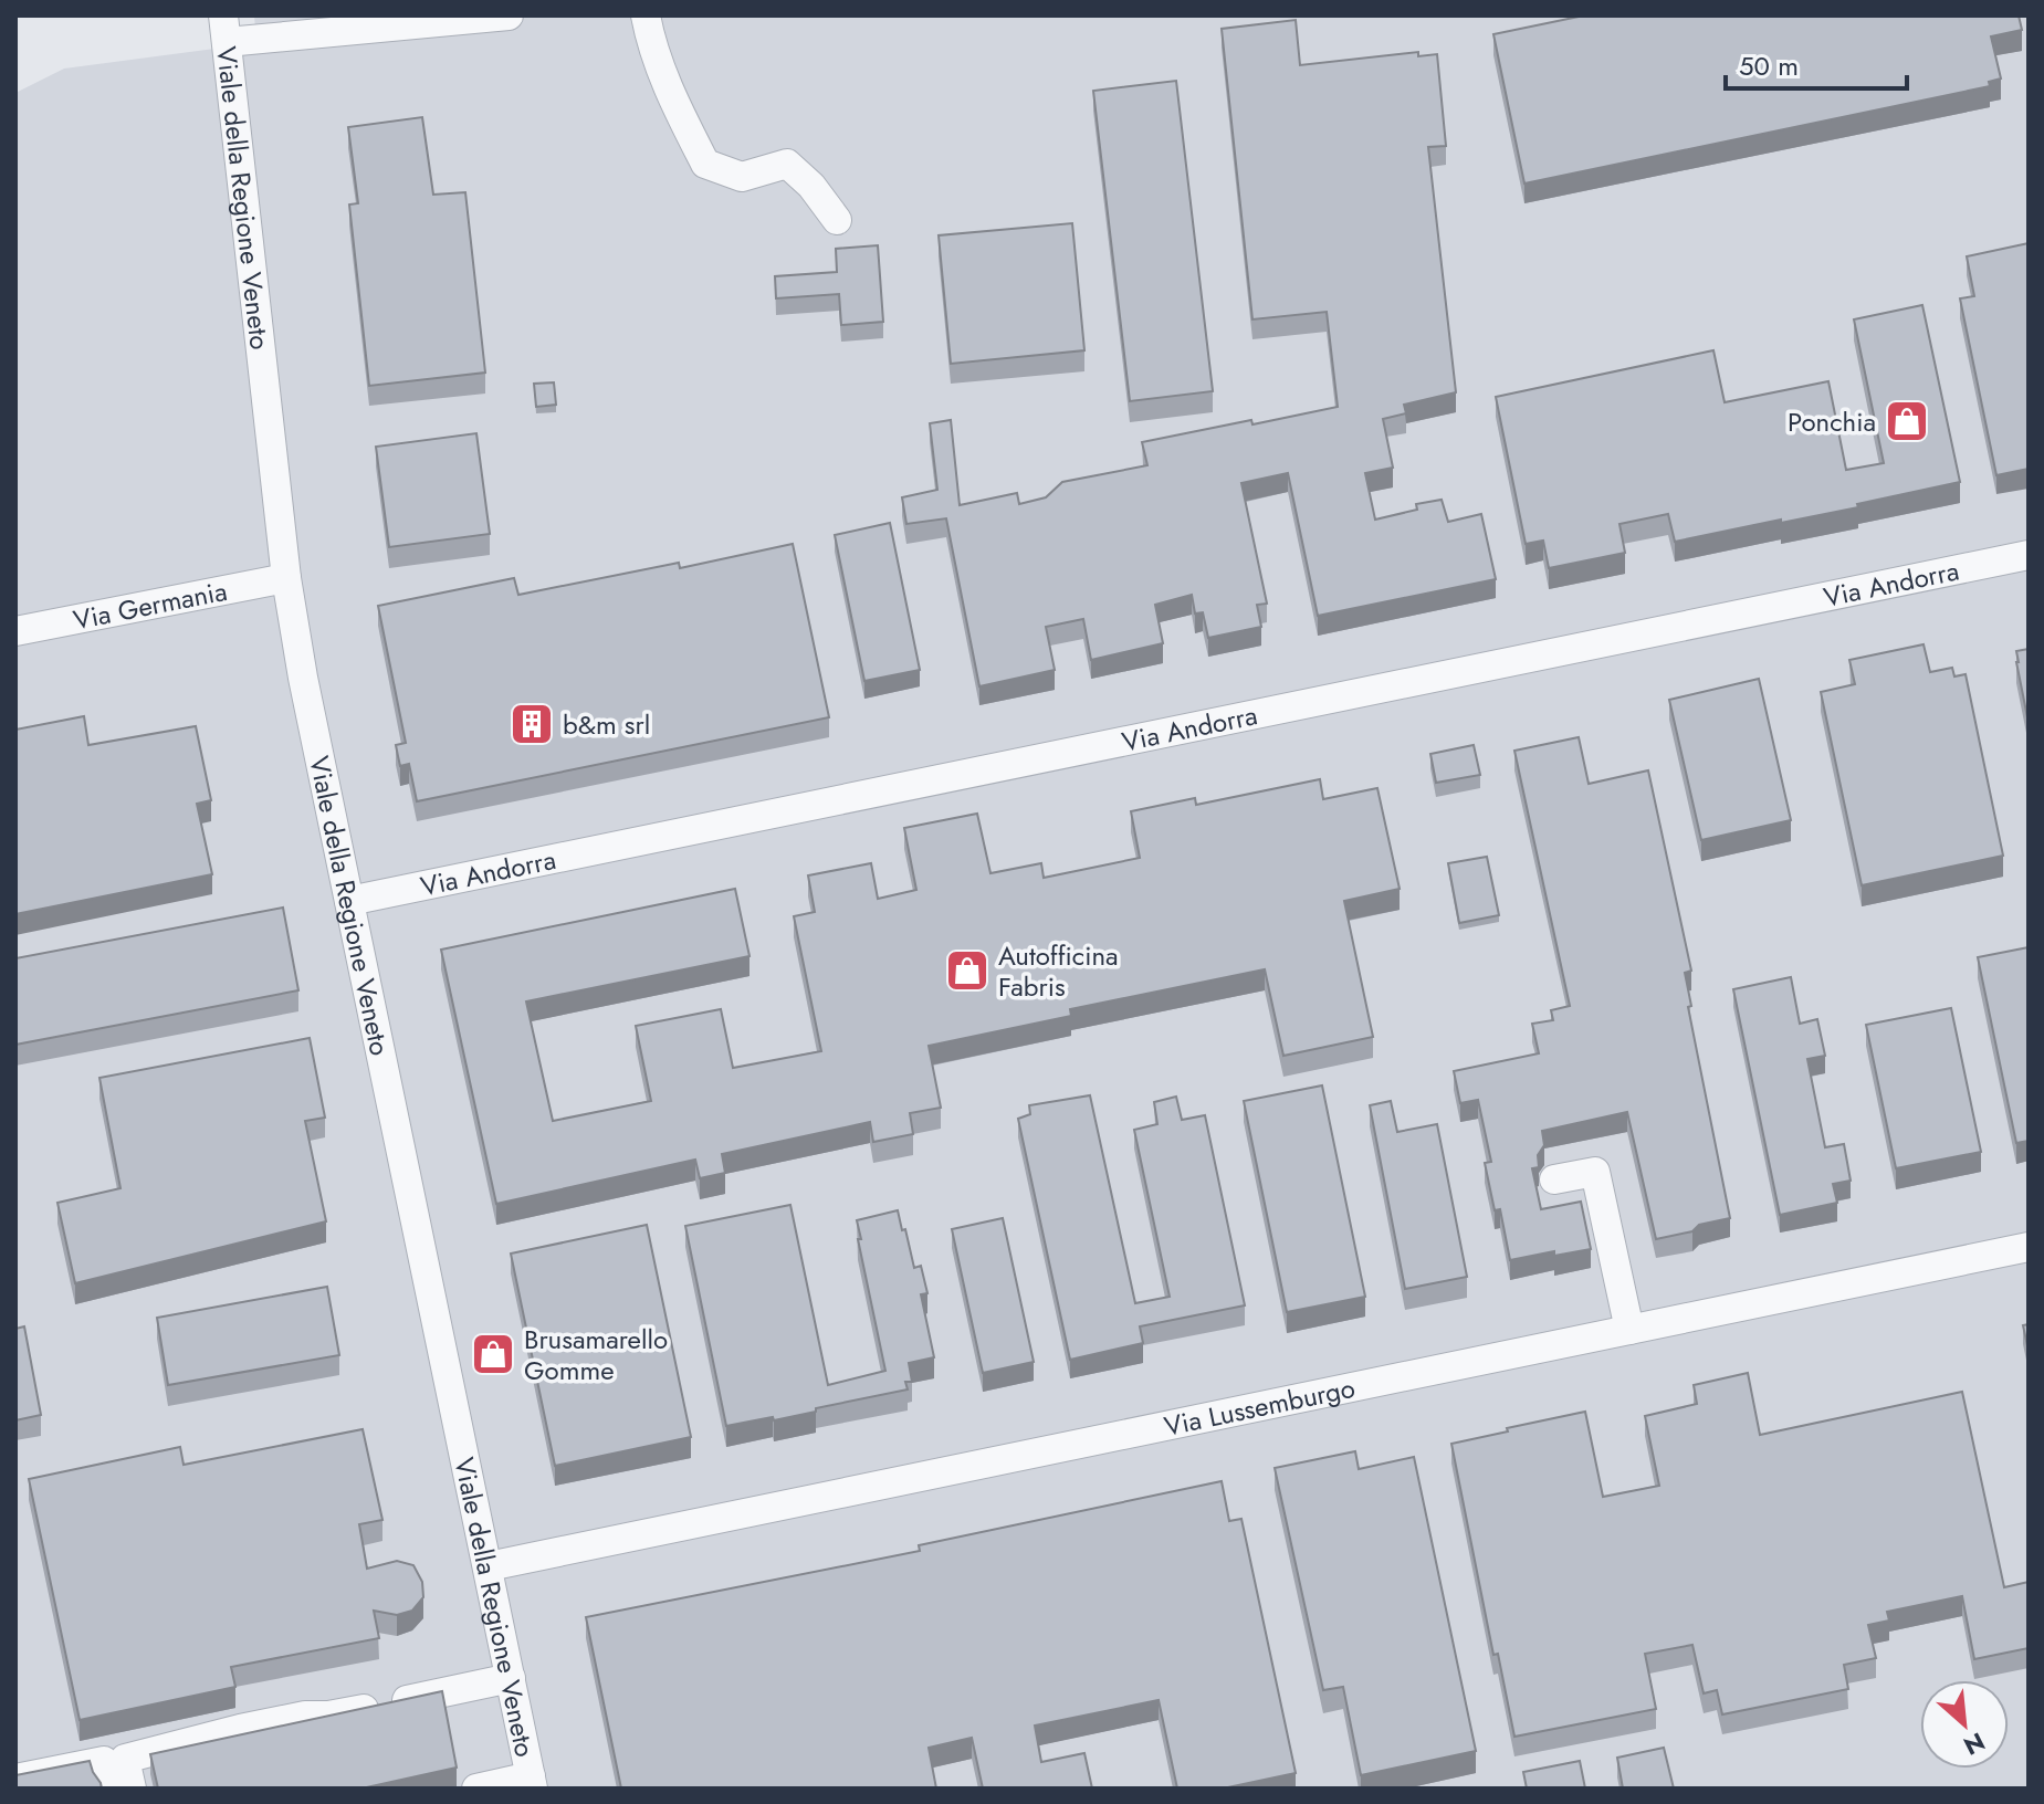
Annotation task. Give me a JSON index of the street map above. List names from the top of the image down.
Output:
{
  "streets": {
    "street": [
      "Viale della Regione Veneto",
      "Via Andorra",
      "Via Germania",
      "Via Lussemburgo"
    ]
  },
  "crossings": [
    ["Viale della Regione Veneto", "Via Andorra"],
    ["Viale della Regione Veneto", "Via Germania"],
    ["Viale della Regione Veneto", "Via Lussemburgo"]
  ],
  "places": {
    "shop": ["Ponchia", "Autofficina Fabris", "Brusamarello Gomme"],
    "building": ["b&m srl"]
  },
  "scale_bar": "50 m",
  "north": "bottom right"
}
